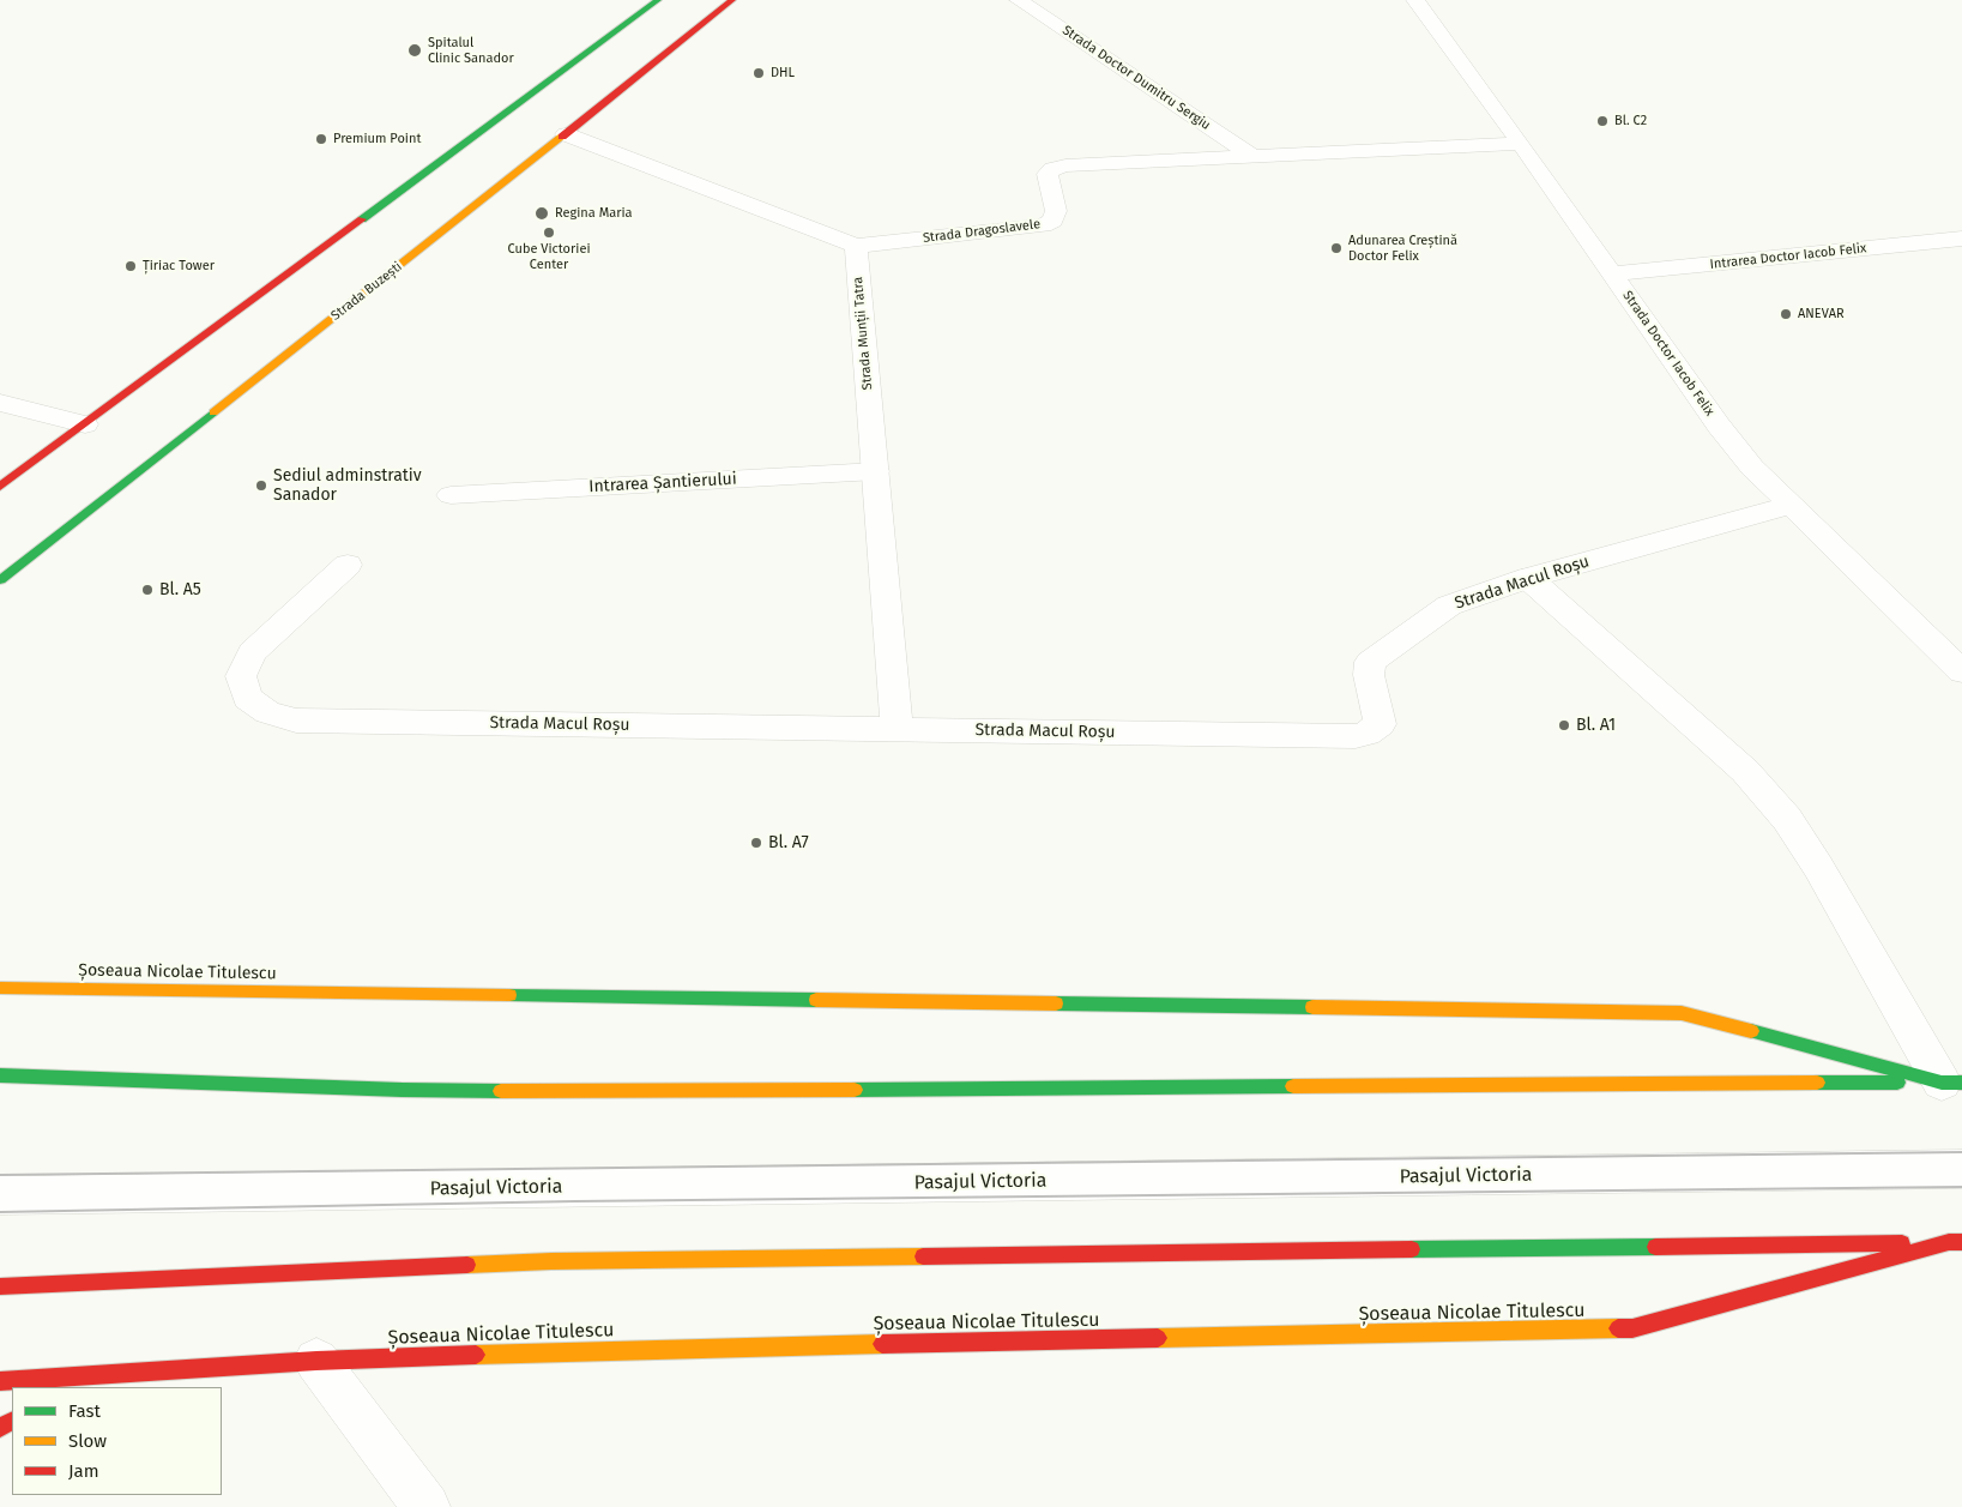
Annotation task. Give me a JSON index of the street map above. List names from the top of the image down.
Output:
{
  "streets": {
    "main road": ["Strada Buzești", "Șoseaua Nicolae Titulescu"],
    "street": [
      "Strada Doctor Dumitru Sergiu",
      "Strada Dragoslavele",
      "Intrarea Doctor Iacob Felix",
      "Strada Munții Tatra",
      "Strada Doctor Iacob Felix",
      "Intrarea Șantierului",
      "Strada Macul Roșu",
      "Pasajul Victoria"
    ]
  },
  "crossings": [
    ["Strada Doctor Dumitru Sergiu", "Strada Dragoslavele"],
    ["Strada Dragoslavele", "Strada Munții Tatra"],
    ["Intrarea Doctor Iacob Felix", "Strada Doctor Iacob Felix"],
    ["Strada Munții Tatra", "Intrarea Șantierului"],
    ["Strada Munții Tatra", "Strada Macul Roșu"],
    ["Strada Doctor Iacob Felix", "Strada Macul Roșu"]
  ],
  "places": [
    "Spitalul Clinic Sanador",
    "DHL",
    "Bl. C2",
    "Premium Point",
    "Regina Maria",
    "Cube Victoriei Center",
    "Adunarea Creștină Doctor Felix",
    "Țiriac Tower",
    "ANEVAR",
    "Sediul adminstrativ Sanador",
    "Bl. A5",
    "Bl. A1",
    "Bl. A7"
  ],
  "legend": ["Fast", "Slow", "Jam"]
}
